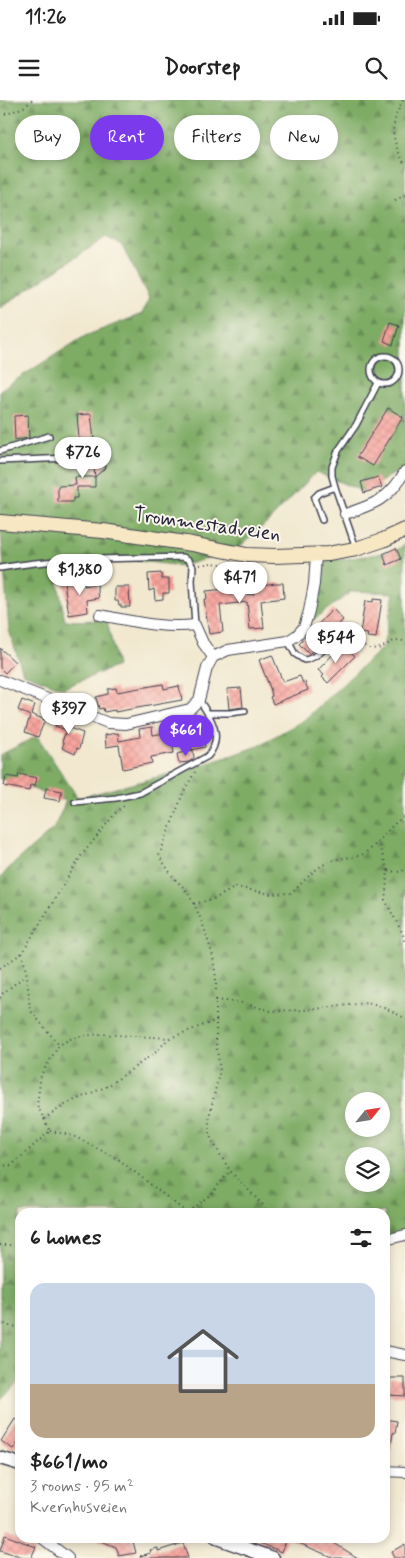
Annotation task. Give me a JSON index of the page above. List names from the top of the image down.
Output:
{
  "streets": {
    "main road": ["Trommestadveien"]
  },
  "north": "top right",
  "page": {
    "status": "11:26",
    "header": "Doorstep",
    "chip": [
      "Buy",
      "Rent",
      "Filters",
      "New"
    ],
    "price": [
      "$726",
      "$1,380",
      "$471",
      "$544",
      "$397",
      "$661"
    ],
    "heading": "6 homes",
    "list": [
      {
        "name": "$661/mo",
        "note": "3 rooms · 95 m² · Kvernhusveien"
      }
    ]
  }
}
